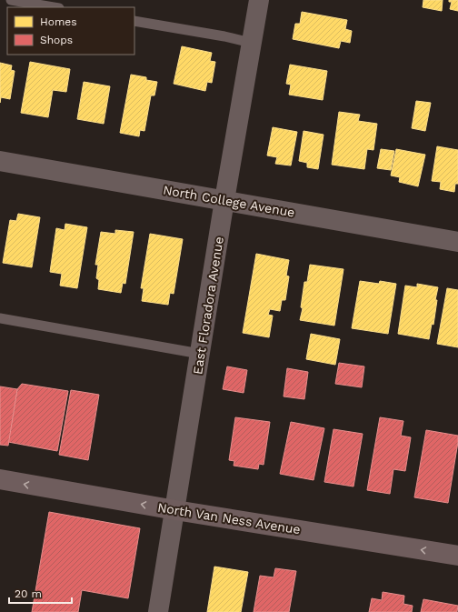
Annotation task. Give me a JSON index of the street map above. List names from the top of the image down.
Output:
{
  "streets": {
    "main road": ["North Van Ness Avenue"],
    "street": ["North College Avenue", "East Floradora Avenue"]
  },
  "crossings": [
    ["North College Avenue", "East Floradora Avenue"],
    ["East Floradora Avenue", "North Van Ness Avenue"]
  ],
  "one_way": ["North Van Ness Avenue"],
  "legend": ["Homes", "Shops"],
  "scale_bar": "20 m"
}
